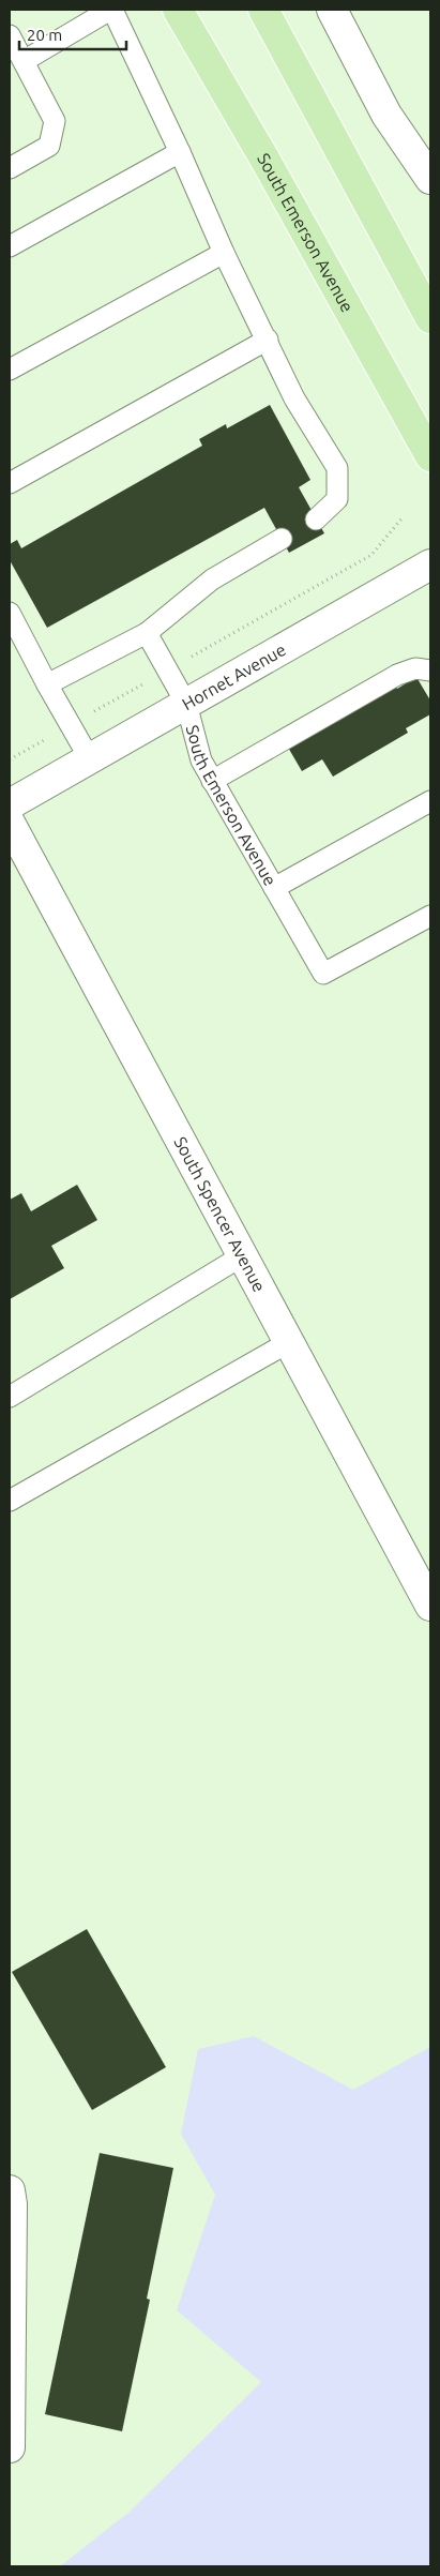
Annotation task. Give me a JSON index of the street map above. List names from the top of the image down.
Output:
{
  "streets": {
    "main road": ["South Emerson Avenue"],
    "street": ["Hornet Avenue", "South Spencer Avenue"]
  },
  "crossings": [
    ["South Emerson Avenue", "Hornet Avenue"]
  ],
  "scale_bar": "20 m"
}
